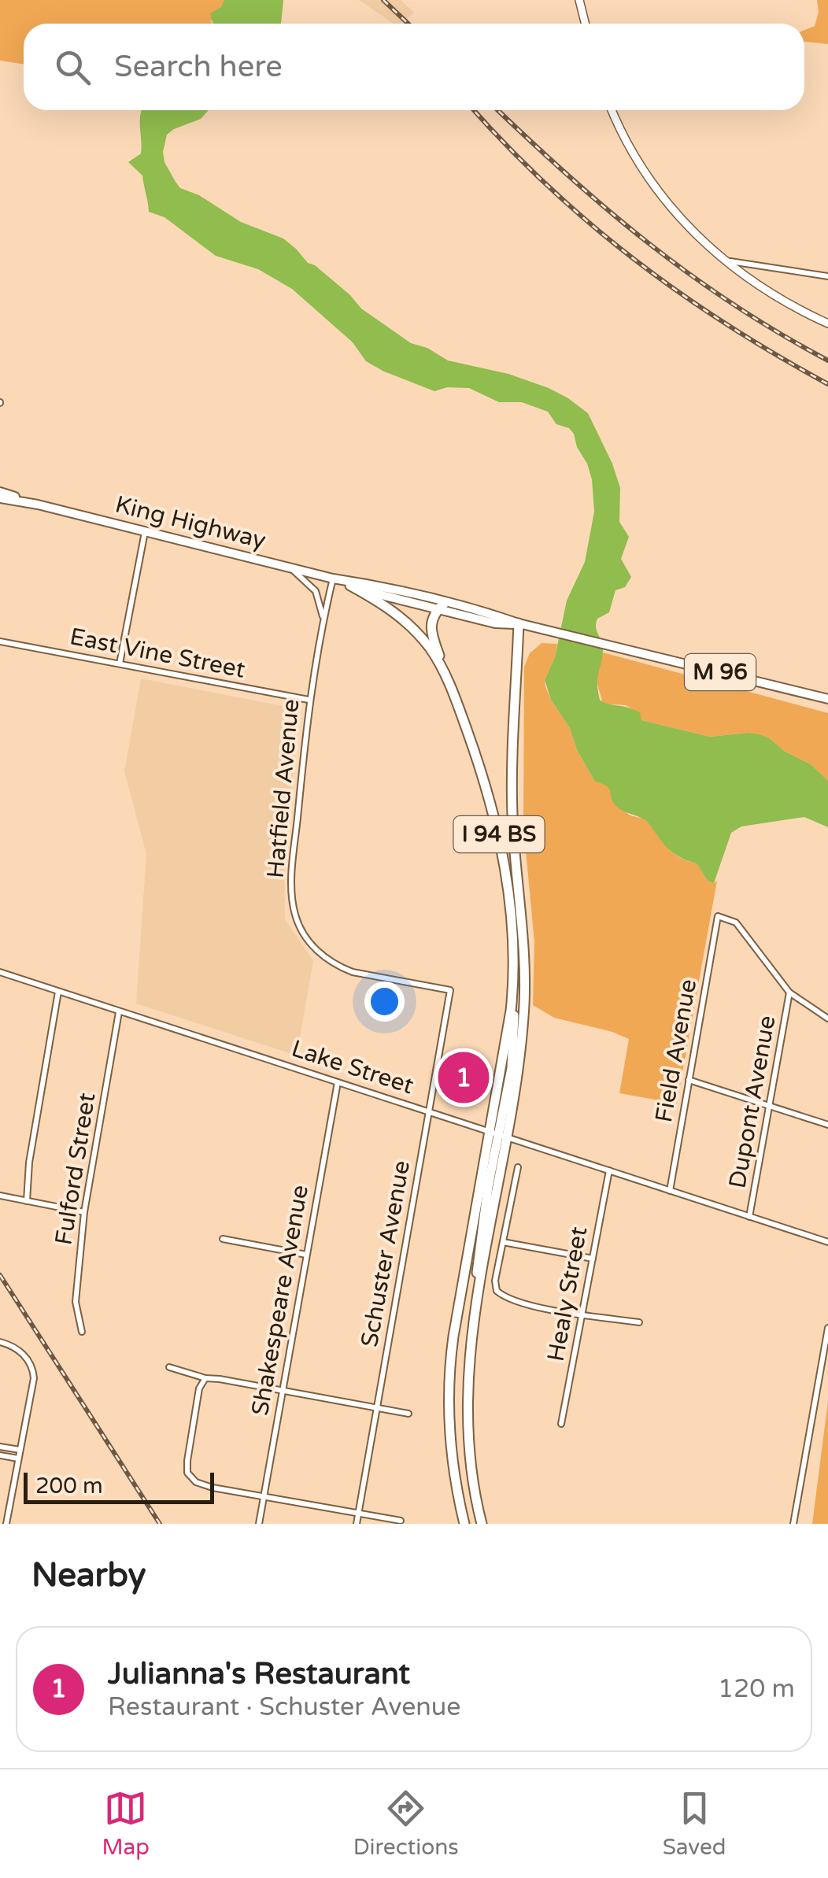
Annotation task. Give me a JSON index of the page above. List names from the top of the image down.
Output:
{
  "streets": {
    "highway": ["I 94 BS"],
    "main road": ["King Highway", "M 96"],
    "street": [
      "East Vine Street",
      "Hatfield Avenue",
      "Field Avenue",
      "Lake Street",
      "Dupont Avenue",
      "Fulford Street",
      "Schuster Avenue",
      "Healy Street",
      "Shakespeare Avenue"
    ]
  },
  "crossings": [
    ["King Highway", "Hatfield Avenue"],
    ["King Highway", "I 94 BS"],
    ["East Vine Street", "Hatfield Avenue"],
    ["Hatfield Avenue", "Schuster Avenue"],
    ["I 94 BS", "Lake Street"],
    ["Field Avenue", "Lake Street"],
    ["Field Avenue", "Dupont Avenue"],
    ["Lake Street", "Dupont Avenue"],
    ["Lake Street", "Fulford Street"],
    ["Lake Street", "Schuster Avenue"],
    ["Lake Street", "Healy Street"],
    ["Lake Street", "Shakespeare Avenue"]
  ],
  "scale_bar": "200 m",
  "page": {
    "search": "Search here",
    "pins": "1",
    "scale": "200 m",
    "heading": "Nearby",
    "list": [
      {
        "mark": "1",
        "name": "Julianna's Restaurant",
        "note": "Restaurant · Schuster Avenue",
        "value": "120 m"
      }
    ],
    "nav": ["Map", "Directions", "Saved"]
  }
}
